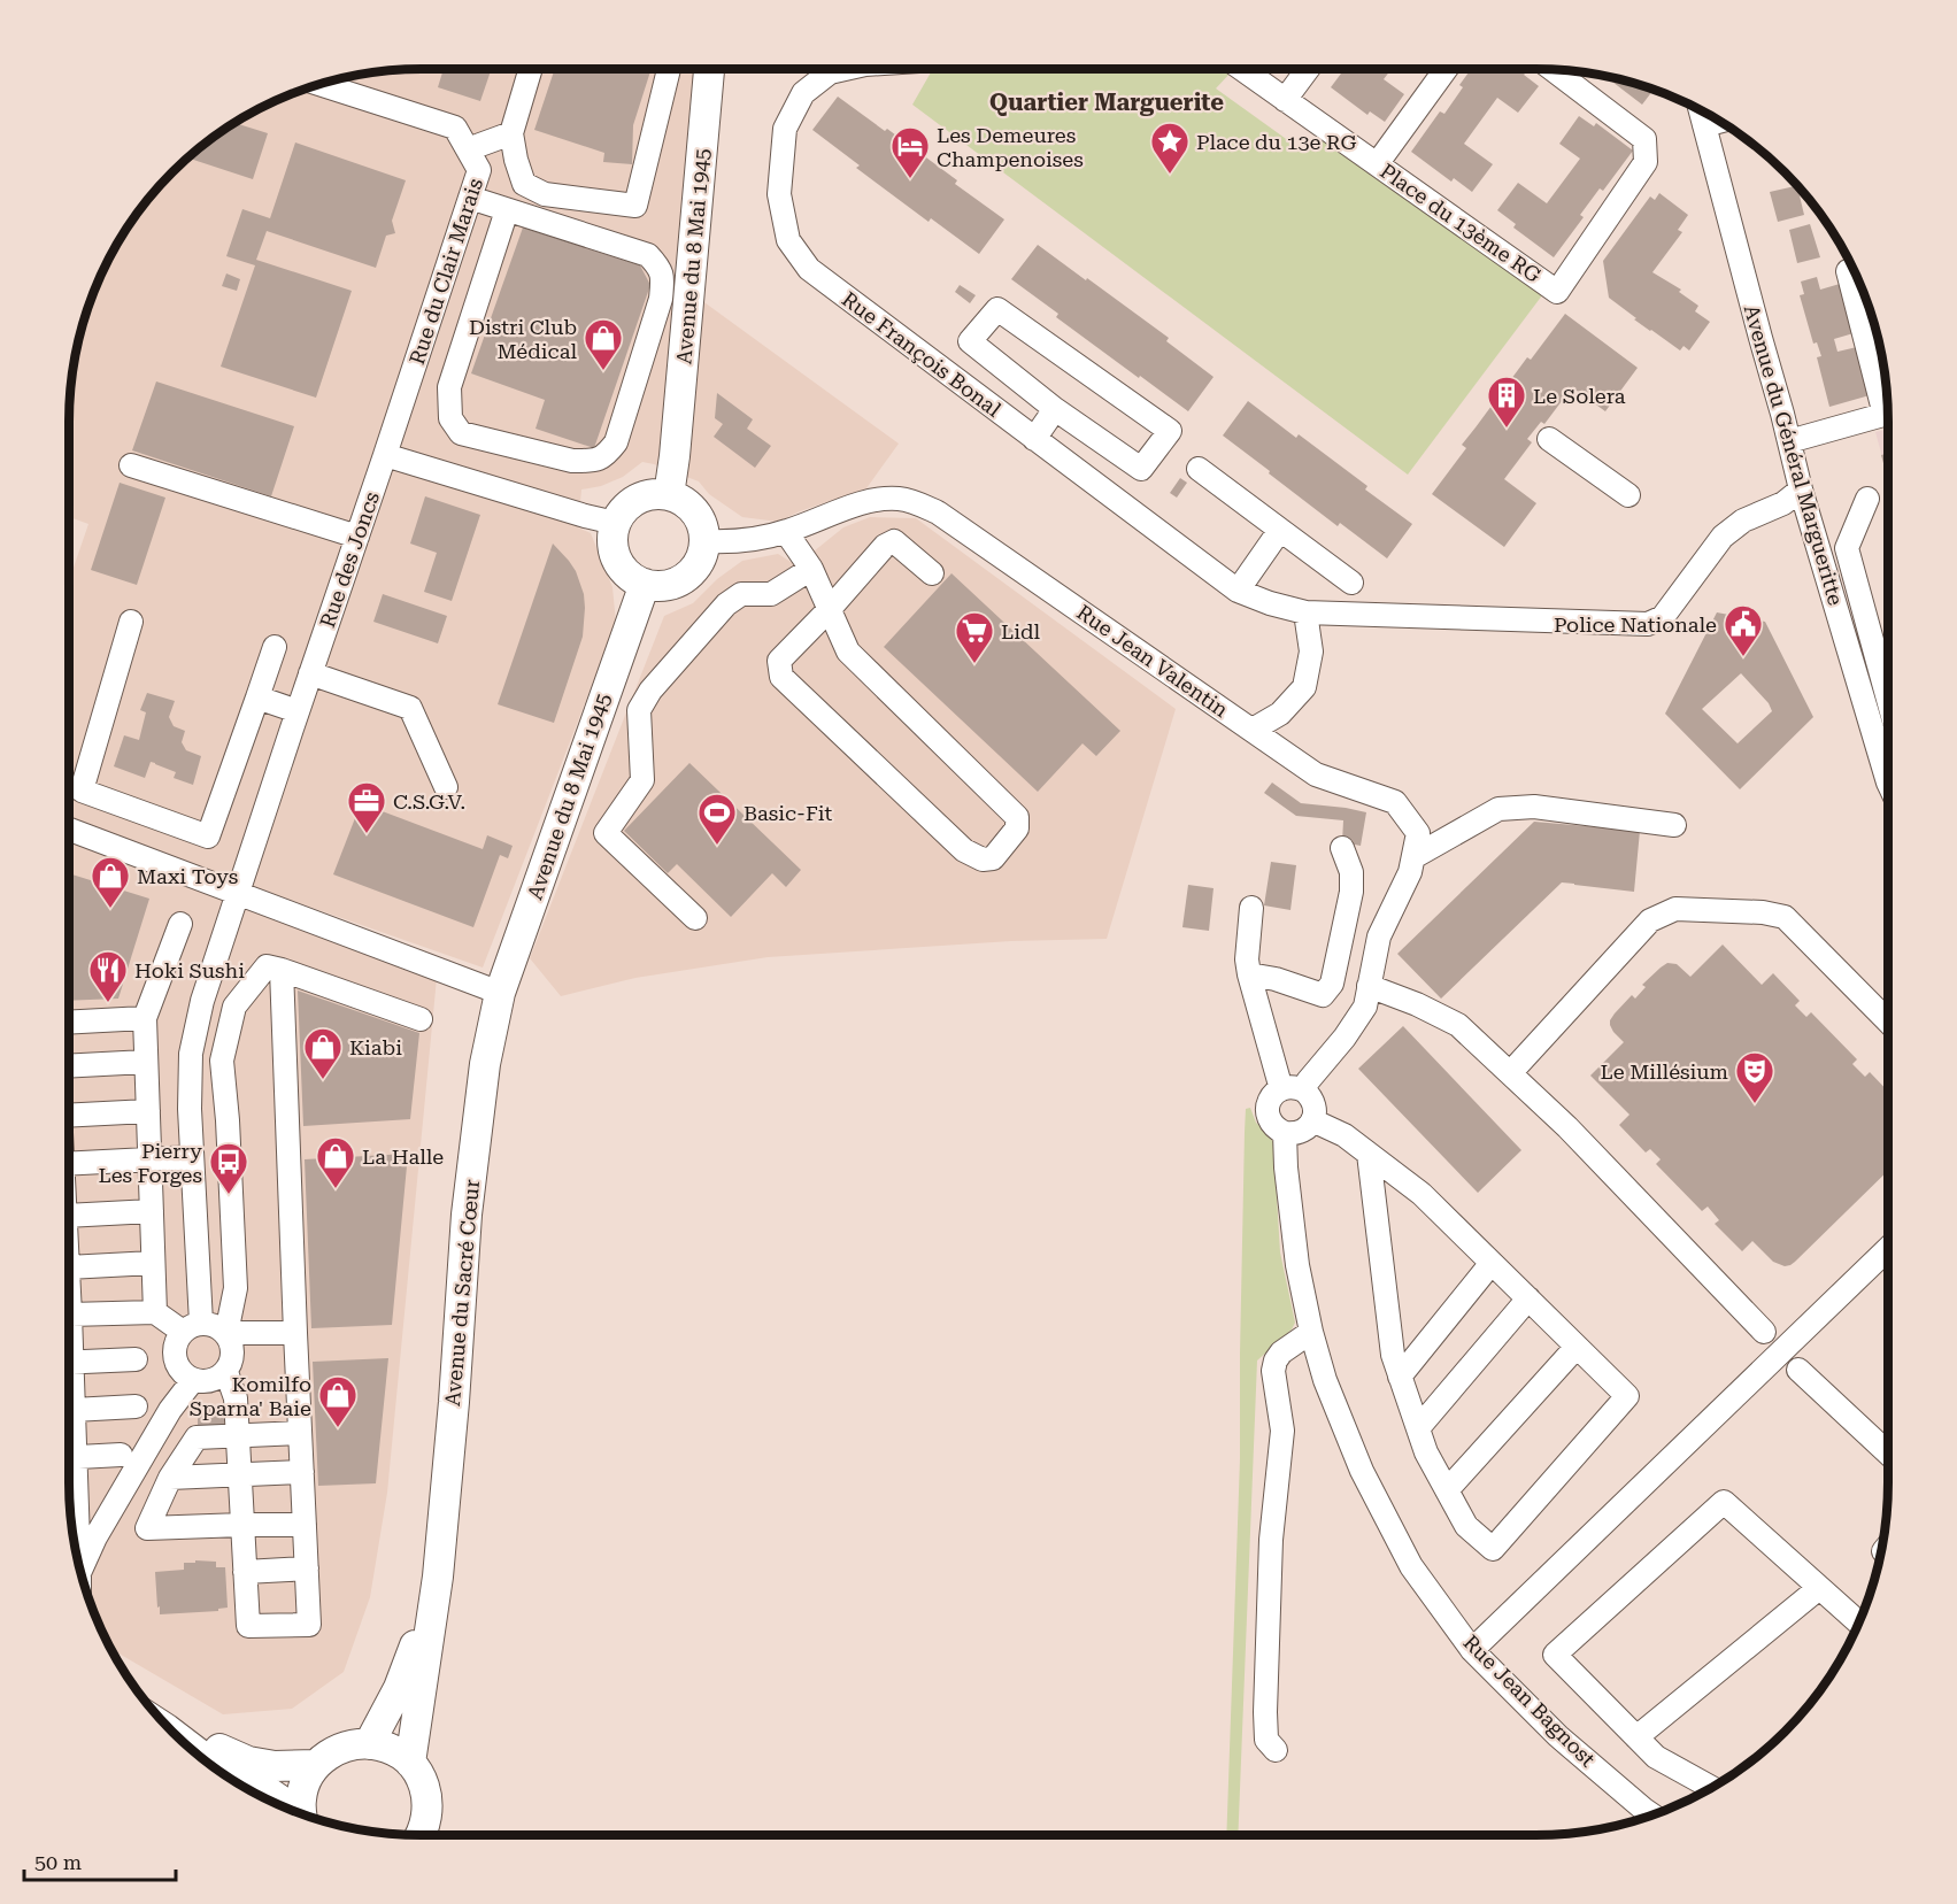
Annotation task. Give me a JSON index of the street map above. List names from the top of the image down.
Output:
{
  "streets": {
    "main road": ["Avenue du 8 Mai 1945", "Avenue du Sacré Cœur"],
    "street": [
      "Place du 13ème RG",
      "Rue du Clair Marais",
      "Rue François Bonal",
      "Avenue du Général Margueritte",
      "Rue des Joncs",
      "Rue Jean Valentin",
      "Rue Jean Bagnost"
    ]
  },
  "crossings": [
    ["Avenue du 8 Mai 1945", "Rue Jean Valentin"],
    ["Avenue du 8 Mai 1945", "Avenue du Sacré Cœur"],
    ["Rue du Clair Marais", "Rue des Joncs"],
    ["Rue François Bonal", "Avenue du Général Margueritte"]
  ],
  "districts": ["Quartier Marguerite"],
  "places": {
    "place": ["Place du 13e RG"],
    "hotel": ["Les Demeures Champenoises"],
    "shop": [
      "Distri Club Médical",
      "Maxi Toys",
      "Kiabi",
      "La Halle",
      "Komilfo Sparna' Baie"
    ],
    "building": ["Le Solera"],
    "public building": ["Police Nationale"],
    "supermarket": ["Lidl"],
    "office": ["C.S.G.V."],
    "sports": ["Basic-Fit"],
    "restaurant": ["Hoki Sushi"],
    "theatre": ["Le Millésium"],
    "bus stop": ["Pierry Les Forges"]
  },
  "scale_bar": "50 m"
}
